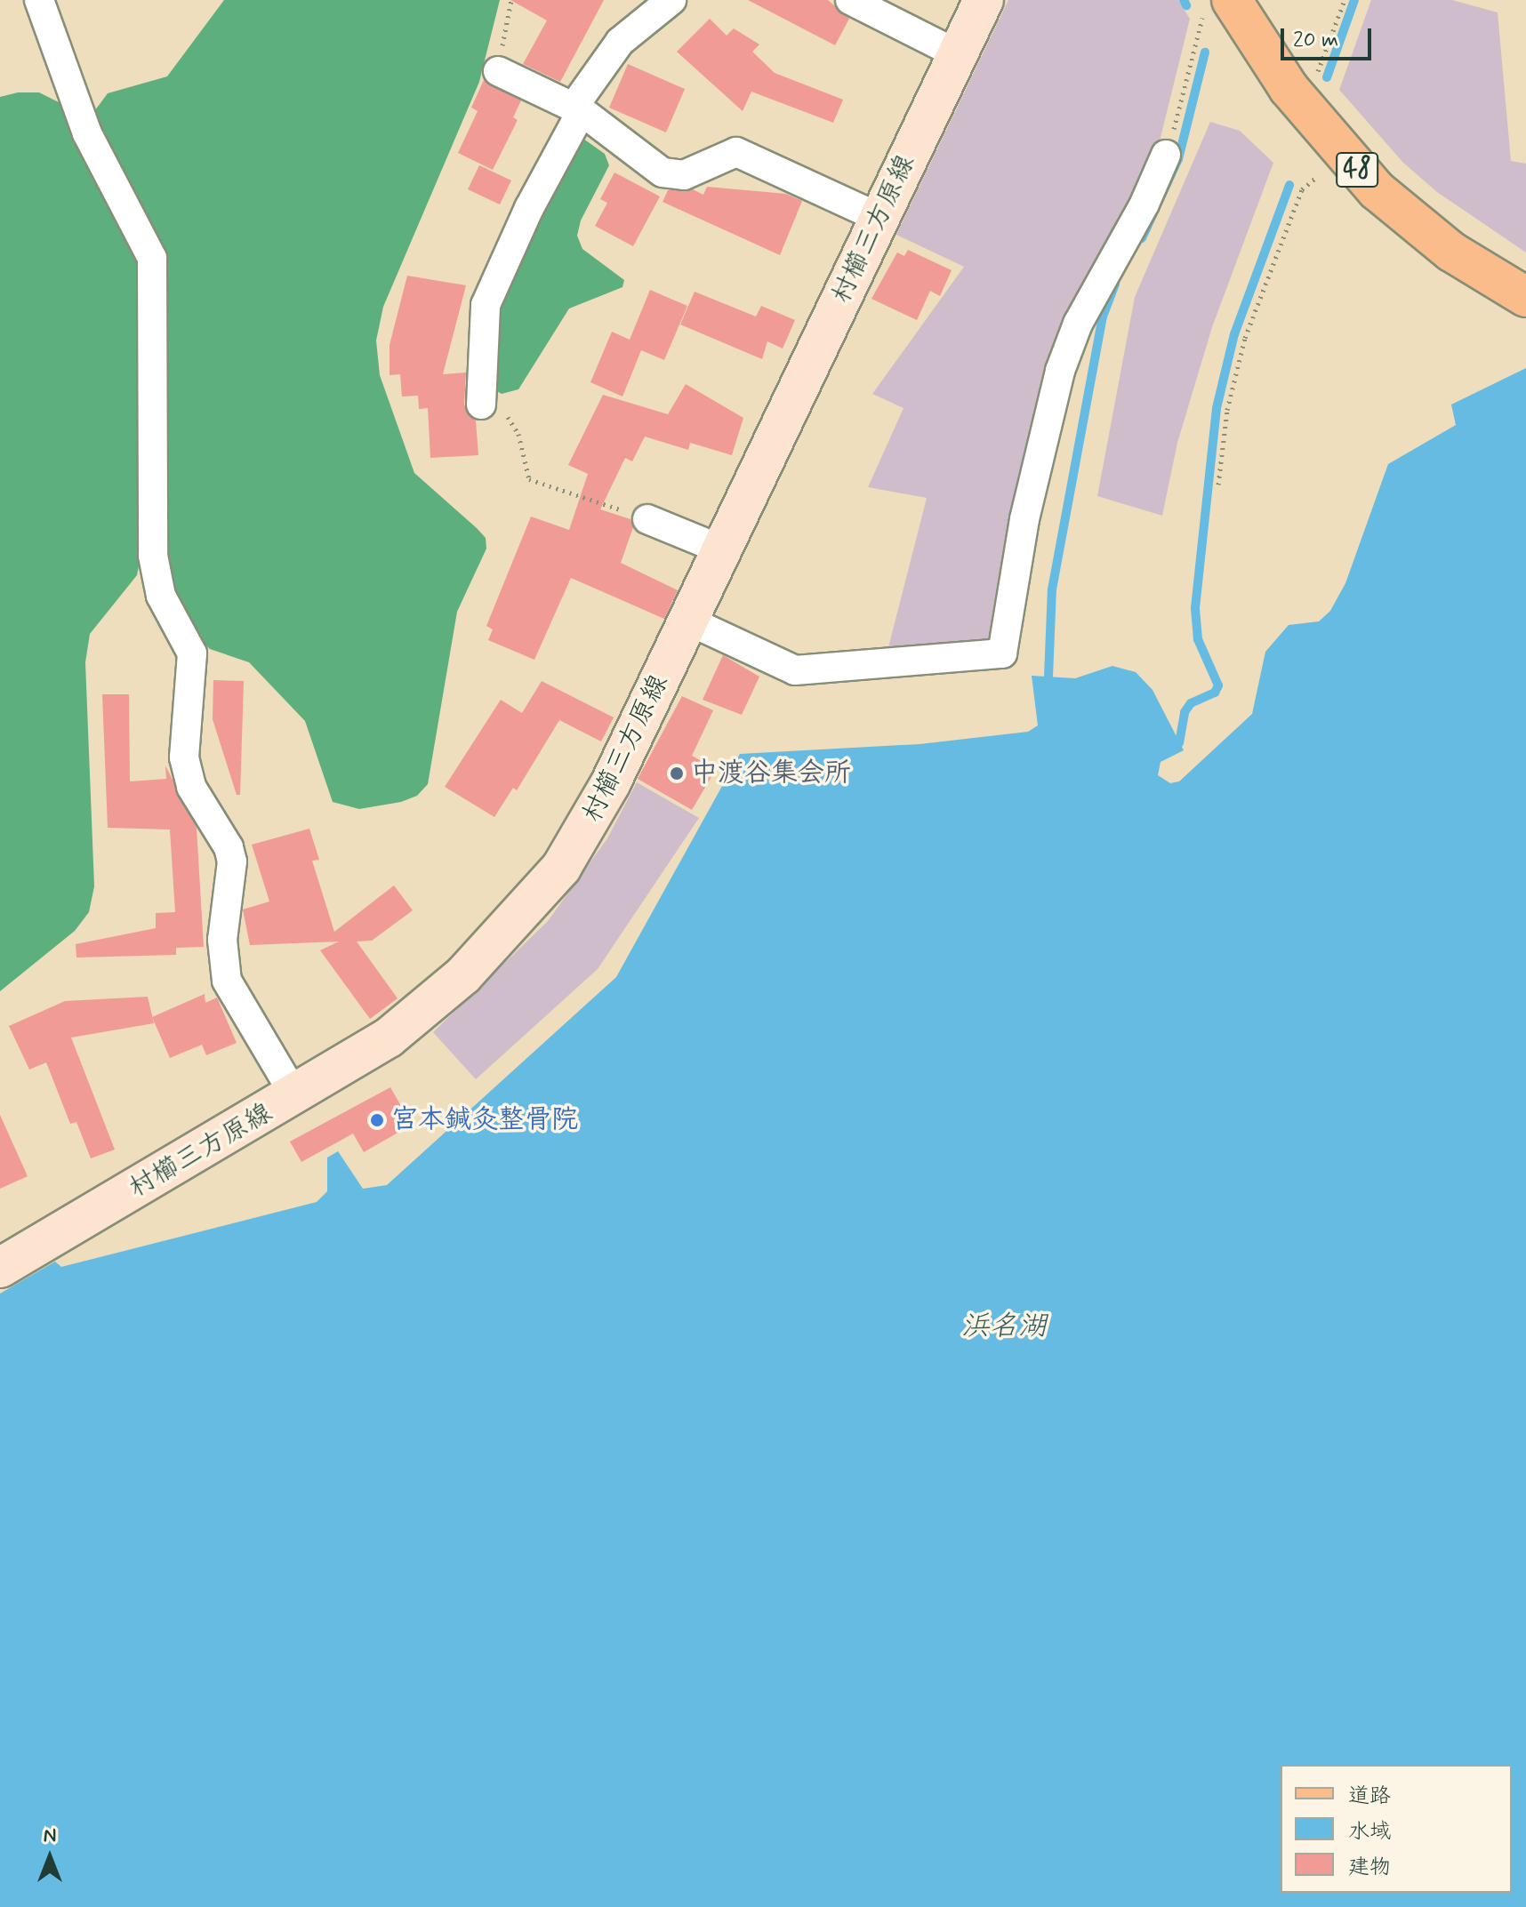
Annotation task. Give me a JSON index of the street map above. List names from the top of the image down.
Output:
{
  "streets": {
    "main road": ["48", "村櫛三方原線"]
  },
  "water": ["浜名湖"],
  "places": ["中渡谷集会所", "宮本鍼灸整骨院"],
  "legend": ["道路", "水域", "建物"],
  "scale_bar": "20 m",
  "north": "top"
}
